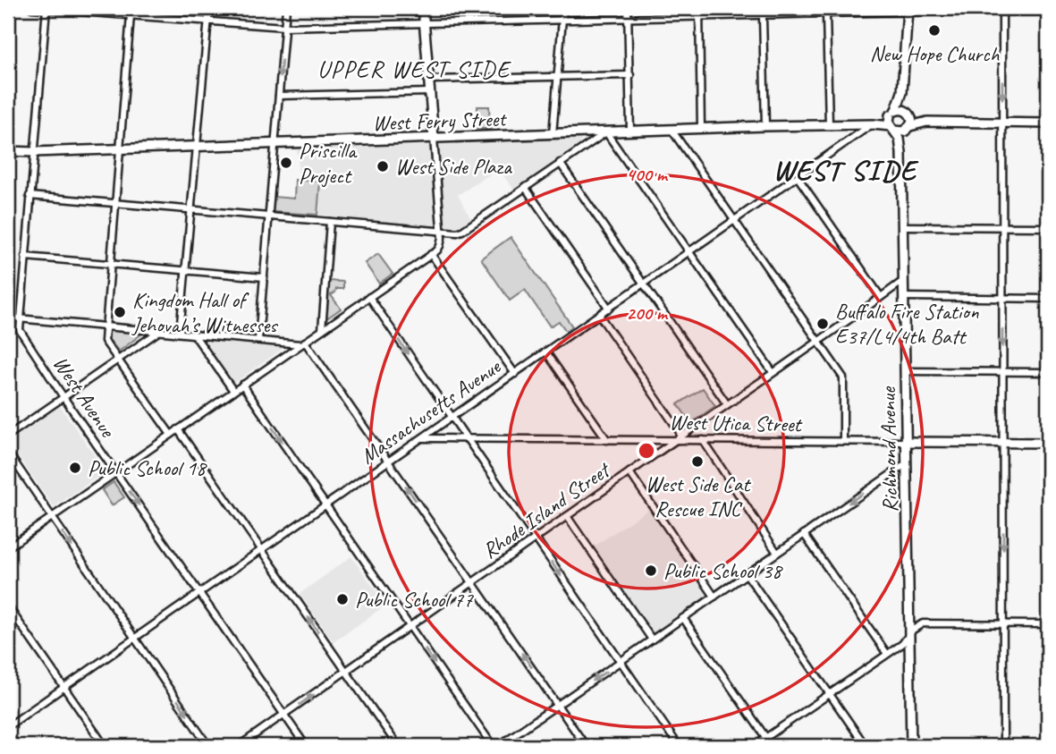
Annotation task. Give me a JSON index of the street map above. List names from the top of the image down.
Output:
{
  "streets": {
    "street": [
      "West Ferry Street",
      "West Avenue",
      "Massachusetts Avenue",
      "West Utica Street",
      "Richmond Avenue",
      "Rhode Island Street"
    ]
  },
  "crossings": [
    ["West Ferry Street", "West Avenue"],
    ["West Ferry Street", "Massachusetts Avenue"],
    ["West Ferry Street", "Richmond Avenue"],
    ["West Avenue", "Massachusetts Avenue"],
    ["West Avenue", "Rhode Island Street"],
    ["Massachusetts Avenue", "West Utica Street"],
    ["West Utica Street", "Richmond Avenue"],
    ["West Utica Street", "Rhode Island Street"],
    ["Richmond Avenue", "Rhode Island Street"]
  ],
  "districts": ["UPPER WEST SIDE", "WEST SIDE"],
  "places": [
    "New Hope Church",
    "Priscilla Project",
    "West Side Plaza",
    "Kingdom Hall of Jehovah’s Witnesses",
    "Buffalo Fire Station E37/L4/4th Batt",
    "West Side Cat Rescue INC",
    "Public School 18",
    "Public School 38",
    "Public School 77"
  ],
  "rings": ["400 m", "200 m"]
}
